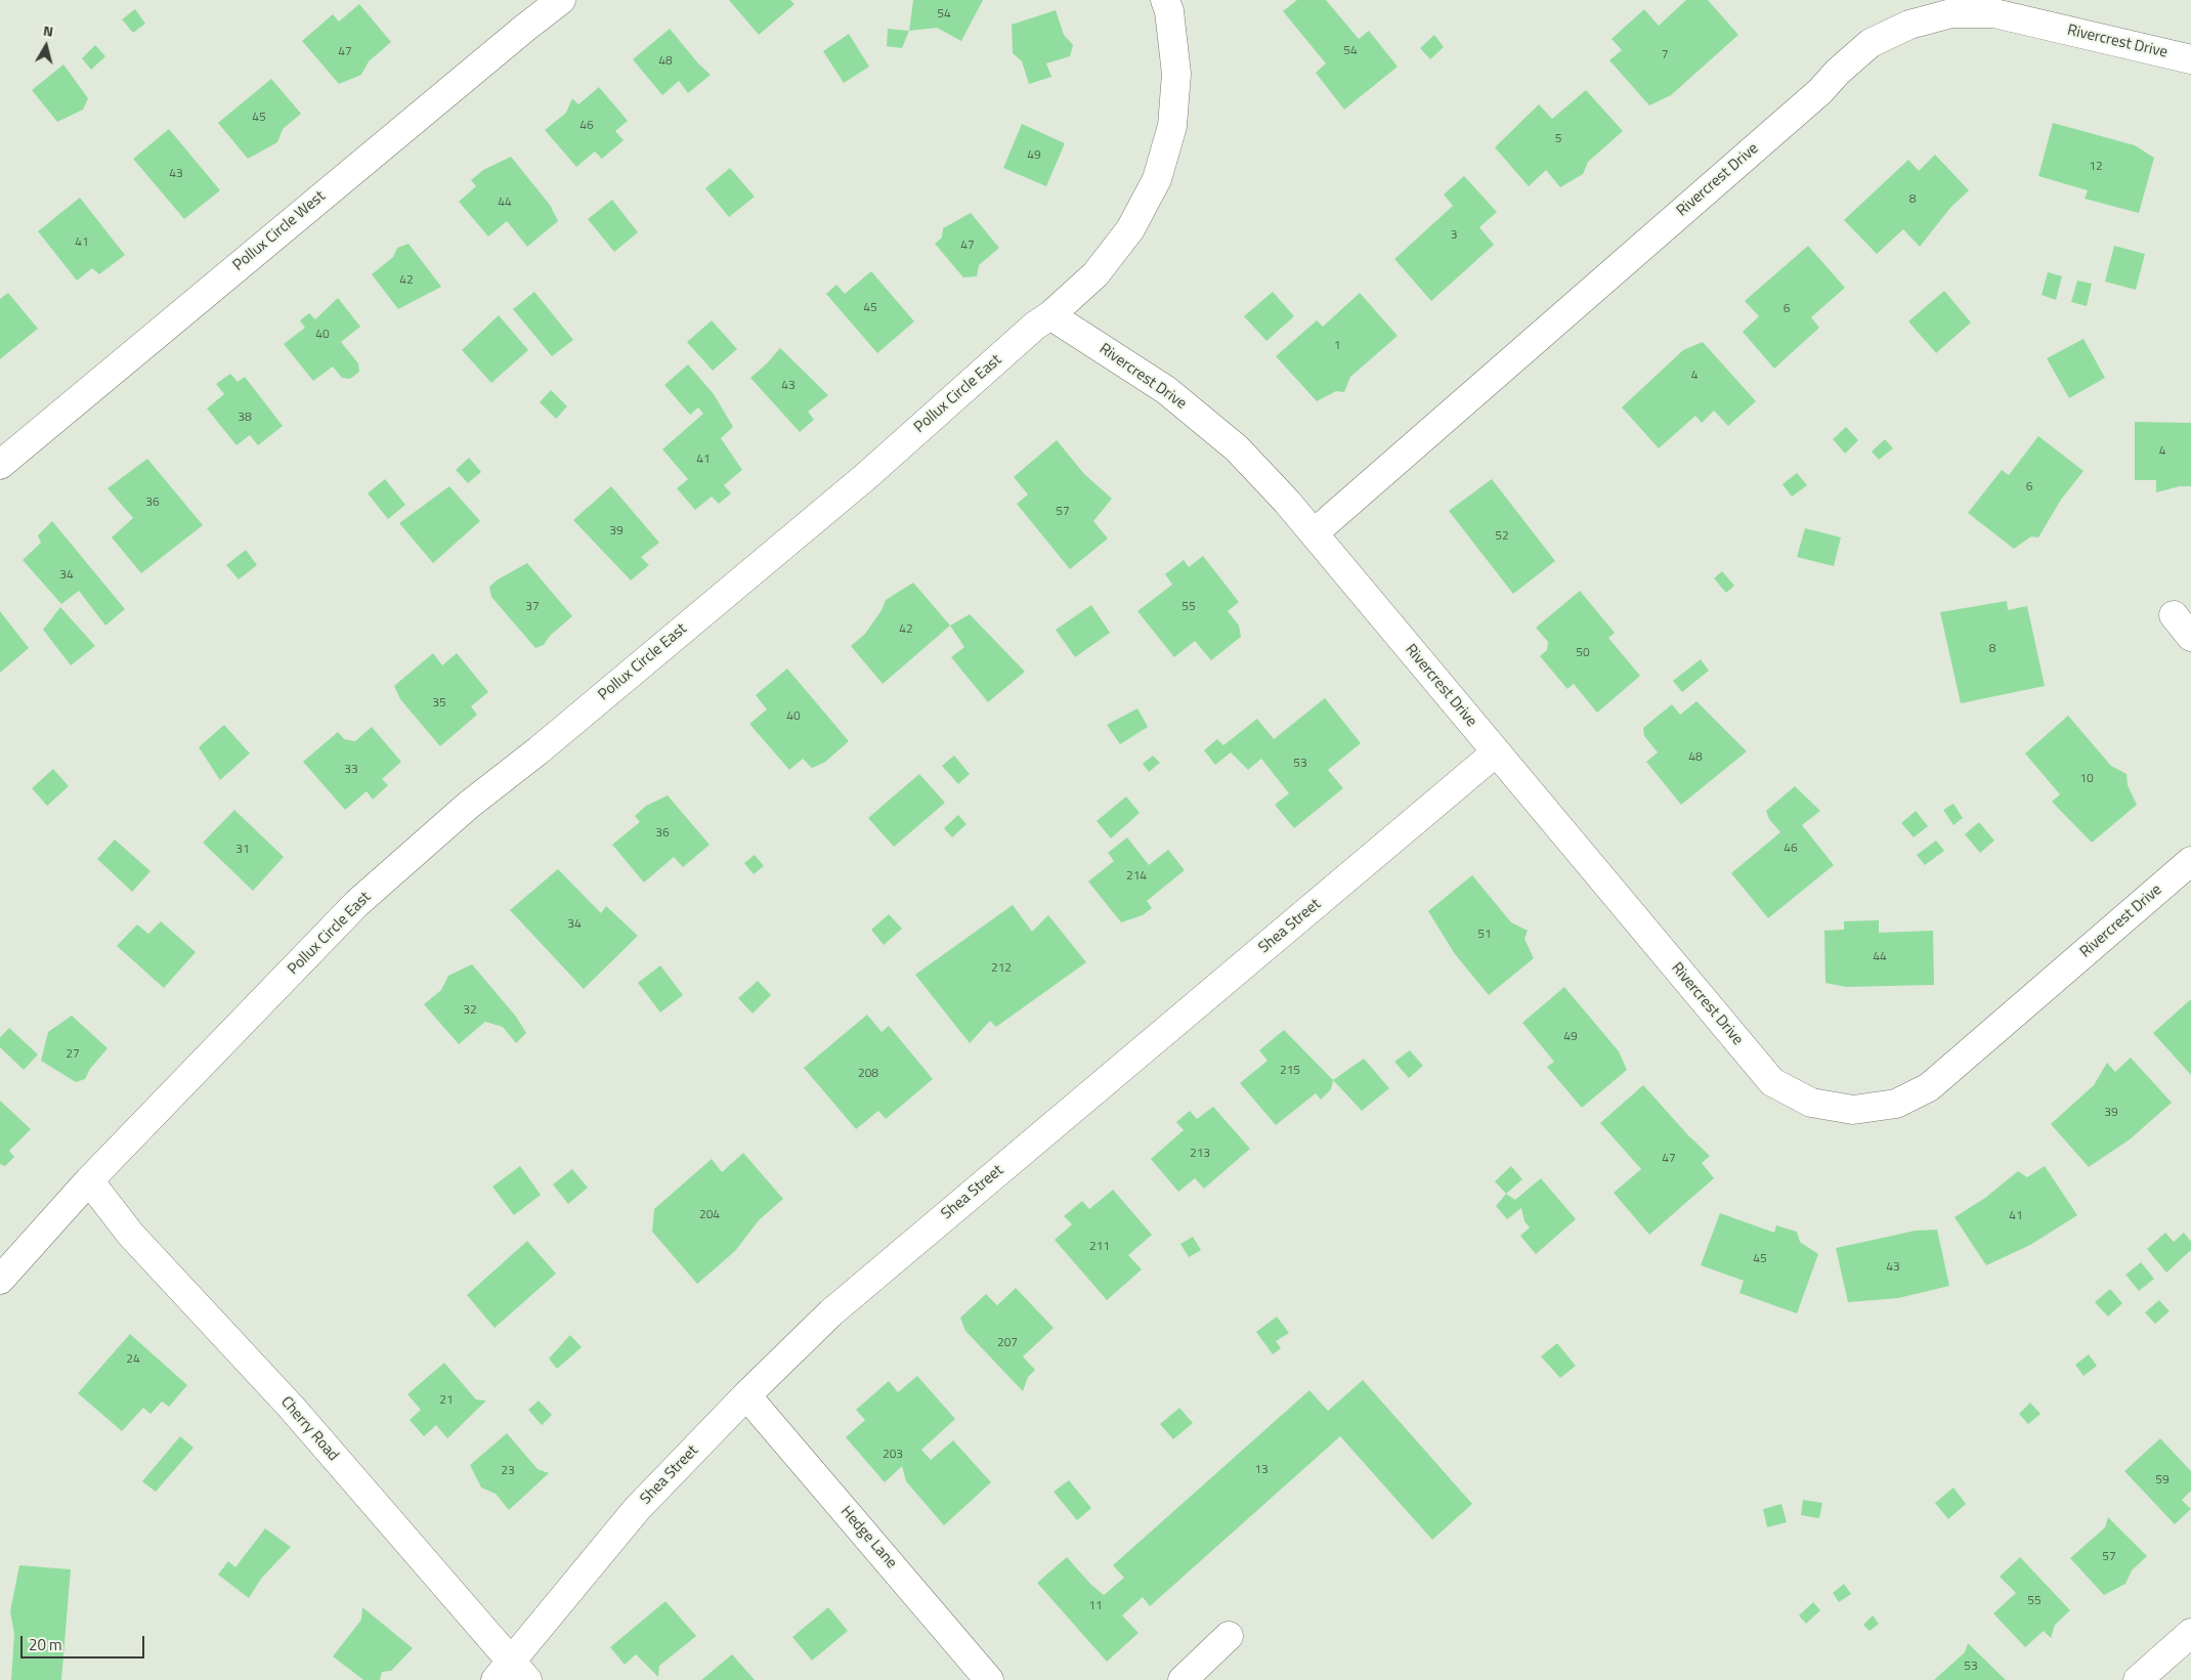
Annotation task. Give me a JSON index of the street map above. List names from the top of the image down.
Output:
{
  "streets": {
    "street": [
      "Rivercrest Drive",
      "Pollux Circle West",
      "Pollux Circle East",
      "Shea Street",
      "Cherry Road",
      "Hedge Lane"
    ]
  },
  "crossings": [
    ["Rivercrest Drive", "Pollux Circle East"],
    ["Rivercrest Drive", "Shea Street"],
    ["Pollux Circle East", "Cherry Road"],
    ["Shea Street", "Cherry Road"],
    ["Shea Street", "Hedge Lane"]
  ],
  "house_numbers": [
    "54",
    "54",
    "47",
    "7",
    "48",
    "45",
    "46",
    "5",
    "49",
    "12",
    "43",
    "8",
    "44",
    "3",
    "41",
    "47",
    "42",
    "45",
    "6",
    "40",
    "1",
    "4",
    "43",
    "38",
    "4",
    "41",
    "6",
    "36",
    "57",
    "39",
    "52",
    "34",
    "37",
    "55",
    "42",
    "8",
    "50",
    "35",
    "40",
    "48",
    "53",
    "33",
    "10",
    "36",
    "46",
    "31",
    "214",
    "34",
    "51",
    "44",
    "212",
    "32",
    "49",
    "27",
    "215",
    "208",
    "39",
    "213",
    "47",
    "204",
    "41",
    "211",
    "45",
    "43",
    "207",
    "24",
    "21",
    "203",
    "13",
    "23",
    "59",
    "57",
    "55",
    "11",
    "53"
  ],
  "scale_bar": "20 m",
  "north": "top"
}
